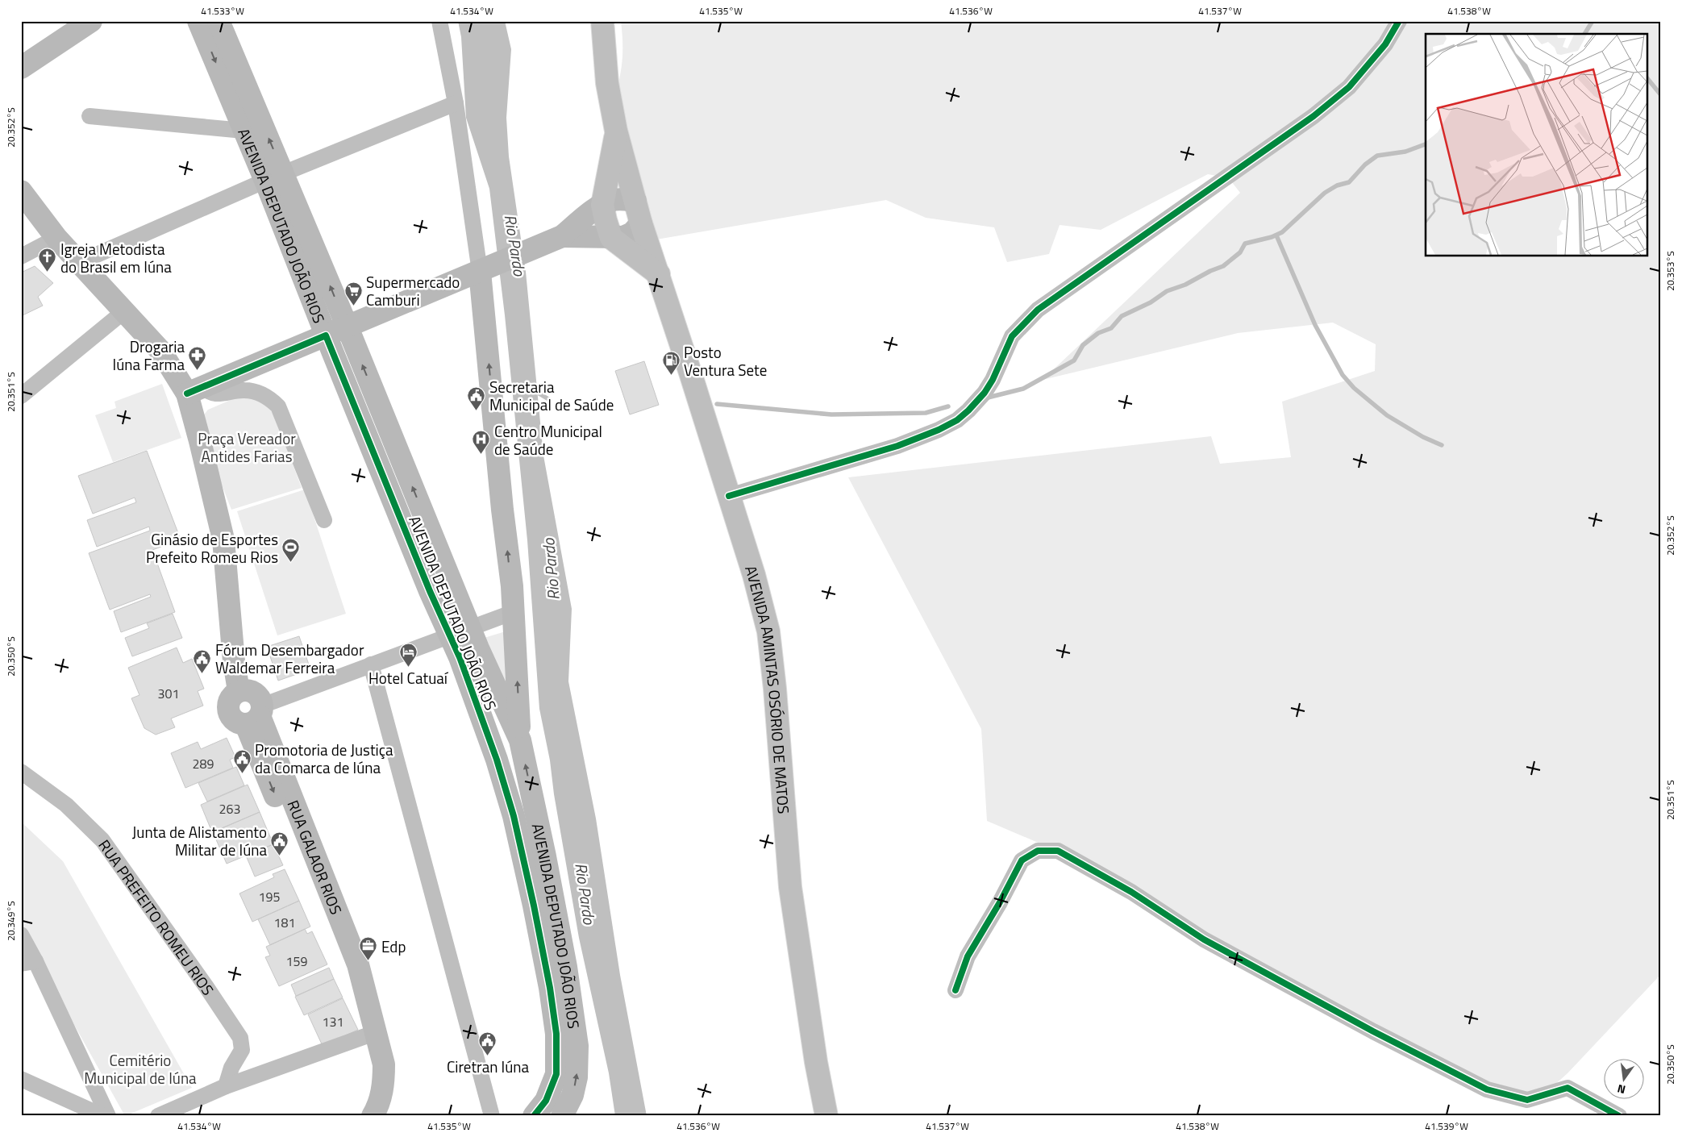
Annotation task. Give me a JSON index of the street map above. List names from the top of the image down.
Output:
{
  "streets": {
    "main road": ["AVENIDA AMINTAS OSÓRIO DE MATOS"],
    "street": ["AVENIDA DEPUTADO JOÃO RIOS", "RUA GALAOR RIOS", "RUA PREFEITO ROMEU RIOS"]
  },
  "water": ["Rio Pardo"],
  "parks": ["Praça Vereador Antides Farias", "Cemitério Municipal de Iúna"],
  "places": {
    "church": ["Igreja Metodista do Brasil em Iúna"],
    "supermarket": ["Supermercado Camburi"],
    "pharmacy": ["Drogaria Iúna Farma"],
    "fuel station": ["Posto Ventura Sete"],
    "public building": [
      "Secretaria Municipal de Saúde",
      "Fórum Desembargador Waldemar Ferreira",
      "Promotoria de Justiça da Comarca de Iúna",
      "Junta de Alistamento Militar de Iúna",
      "Ciretran Iúna"
    ],
    "hospital": ["Centro Municipal de Saúde"],
    "sports": ["Ginásio de Esportes Prefeito Romeu Rios"],
    "hotel": ["Hotel Catuaí"],
    "office": ["Edp"]
  },
  "house_numbers": [
    "301",
    "289",
    "263",
    "195",
    "181",
    "159",
    "131"
  ],
  "north": "bottom",
  "coordinates": [
    "41.533°W",
    "41.534°W",
    "41.535°W",
    "41.536°W",
    "41.537°W",
    "41.538°W",
    "20.352°S",
    "20.353°S",
    "20.351°S",
    "20.350°S",
    "20.349°S",
    "41.539°W"
  ]
}
